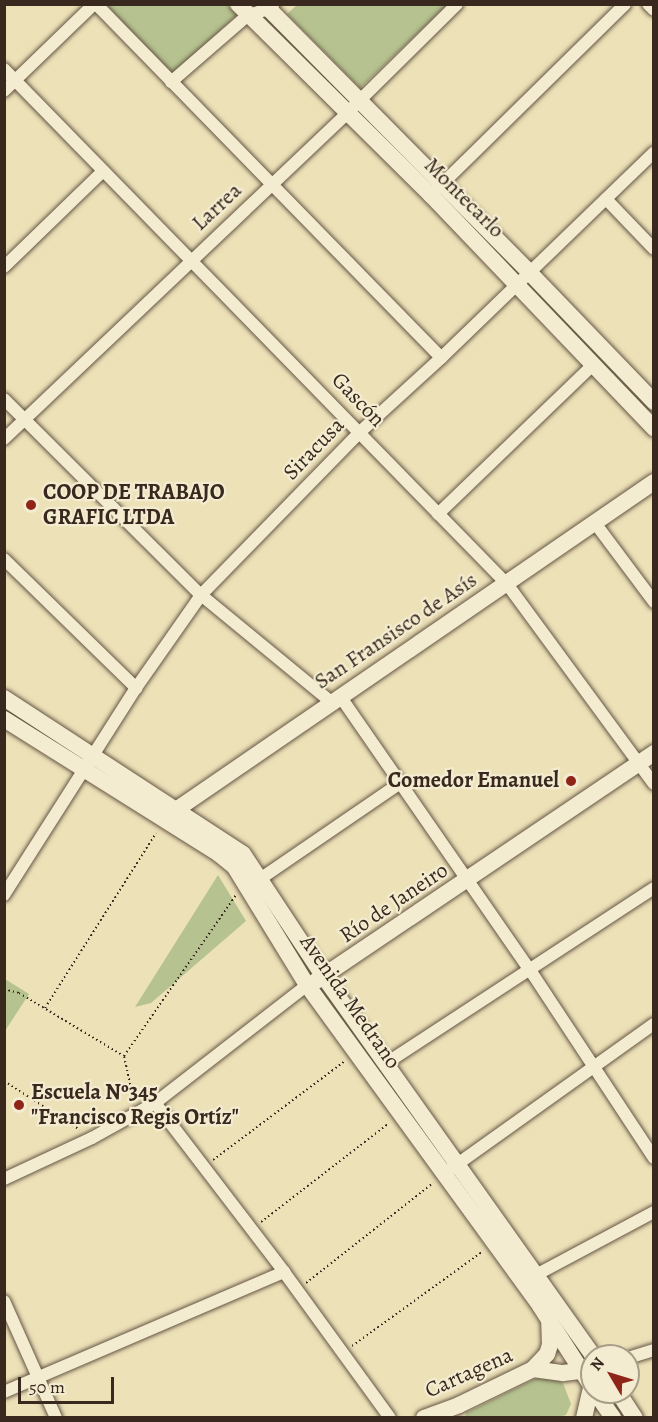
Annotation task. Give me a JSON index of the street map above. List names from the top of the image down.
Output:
{
  "streets": {
    "main road": [
      "Montecarlo",
      "San Fransisco de Asís",
      "Río de Janeiro",
      "Avenida Medrano",
      "Cartagena"
    ],
    "street": ["Larrea", "Gascón", "Siracusa"]
  },
  "crossings": [
    ["Montecarlo", "Larrea"],
    ["Montecarlo", "Siracusa"],
    ["Larrea", "Gascón"],
    ["Gascón", "Siracusa"],
    ["Gascón", "San Fransisco de Asís"],
    ["Gascón", "Río de Janeiro"],
    ["Siracusa", "Avenida Medrano"],
    ["San Fransisco de Asís", "Avenida Medrano"],
    ["Río de Janeiro", "Avenida Medrano"],
    ["Avenida Medrano", "Cartagena"]
  ],
  "places": ["COOP DE TRABAJO GRAFIC LTDA", "Comedor Emanuel", "Escuela Nº345 \"Francisco Regis Ortíz\""],
  "scale_bar": "50 m",
  "north": "top left"
}
